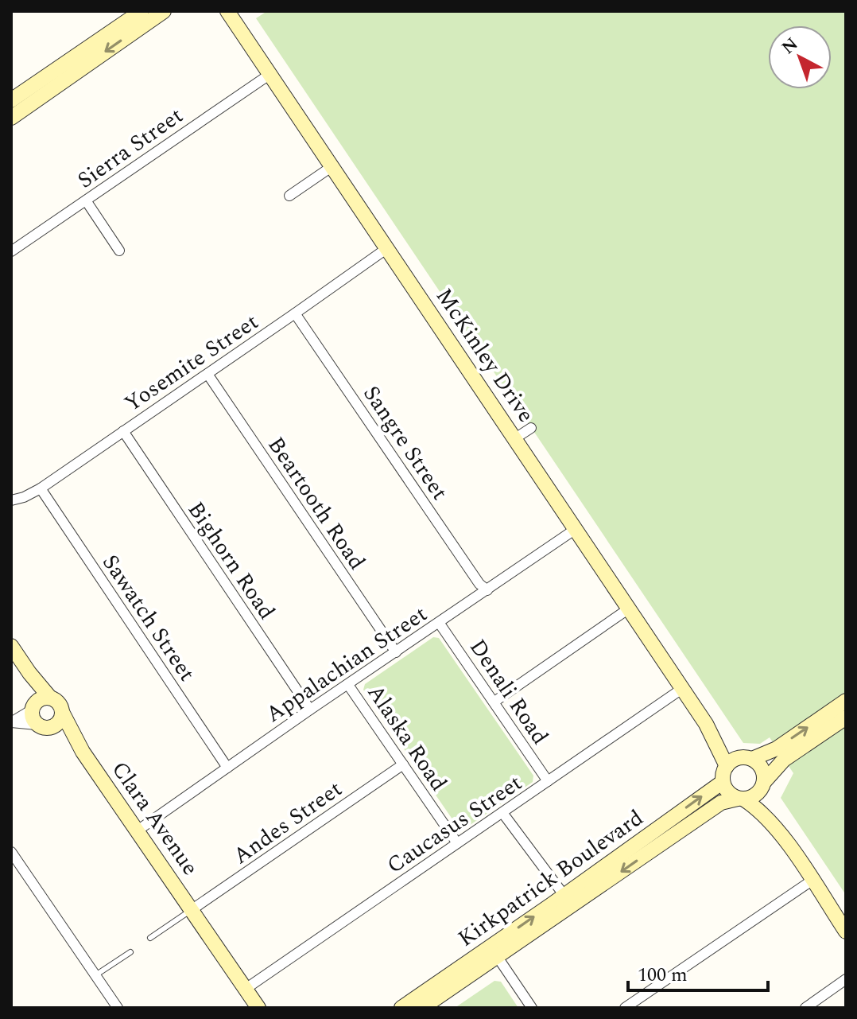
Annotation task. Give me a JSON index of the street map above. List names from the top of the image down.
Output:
{
  "streets": {
    "street": [
      "Sierra Street",
      "McKinley Drive",
      "Yosemite Street",
      "Sangre Street",
      "Beartooth Road",
      "Bighorn Road",
      "Sawatch Street",
      "Appalachian Street",
      "Denali Road",
      "Alaska Road",
      "Clara Avenue",
      "Andes Street",
      "Caucasus Street",
      "Kirkpatrick Boulevard"
    ]
  },
  "crossings": [
    ["Sierra Street", "McKinley Drive"],
    ["McKinley Drive", "Yosemite Street"],
    ["McKinley Drive", "Appalachian Street"],
    ["McKinley Drive", "Caucasus Street"],
    ["McKinley Drive", "Kirkpatrick Boulevard"],
    ["Yosemite Street", "Sangre Street"],
    ["Yosemite Street", "Beartooth Road"],
    ["Yosemite Street", "Bighorn Road"],
    ["Yosemite Street", "Sawatch Street"],
    ["Sangre Street", "Appalachian Street"],
    ["Beartooth Road", "Appalachian Street"],
    ["Bighorn Road", "Appalachian Street"],
    ["Sawatch Street", "Appalachian Street"],
    ["Appalachian Street", "Denali Road"],
    ["Appalachian Street", "Alaska Road"],
    ["Appalachian Street", "Clara Avenue"],
    ["Denali Road", "Caucasus Street"],
    ["Alaska Road", "Andes Street"],
    ["Alaska Road", "Caucasus Street"],
    ["Clara Avenue", "Andes Street"],
    ["Clara Avenue", "Caucasus Street"]
  ],
  "scale_bar": "100 m",
  "north": "top left"
}
